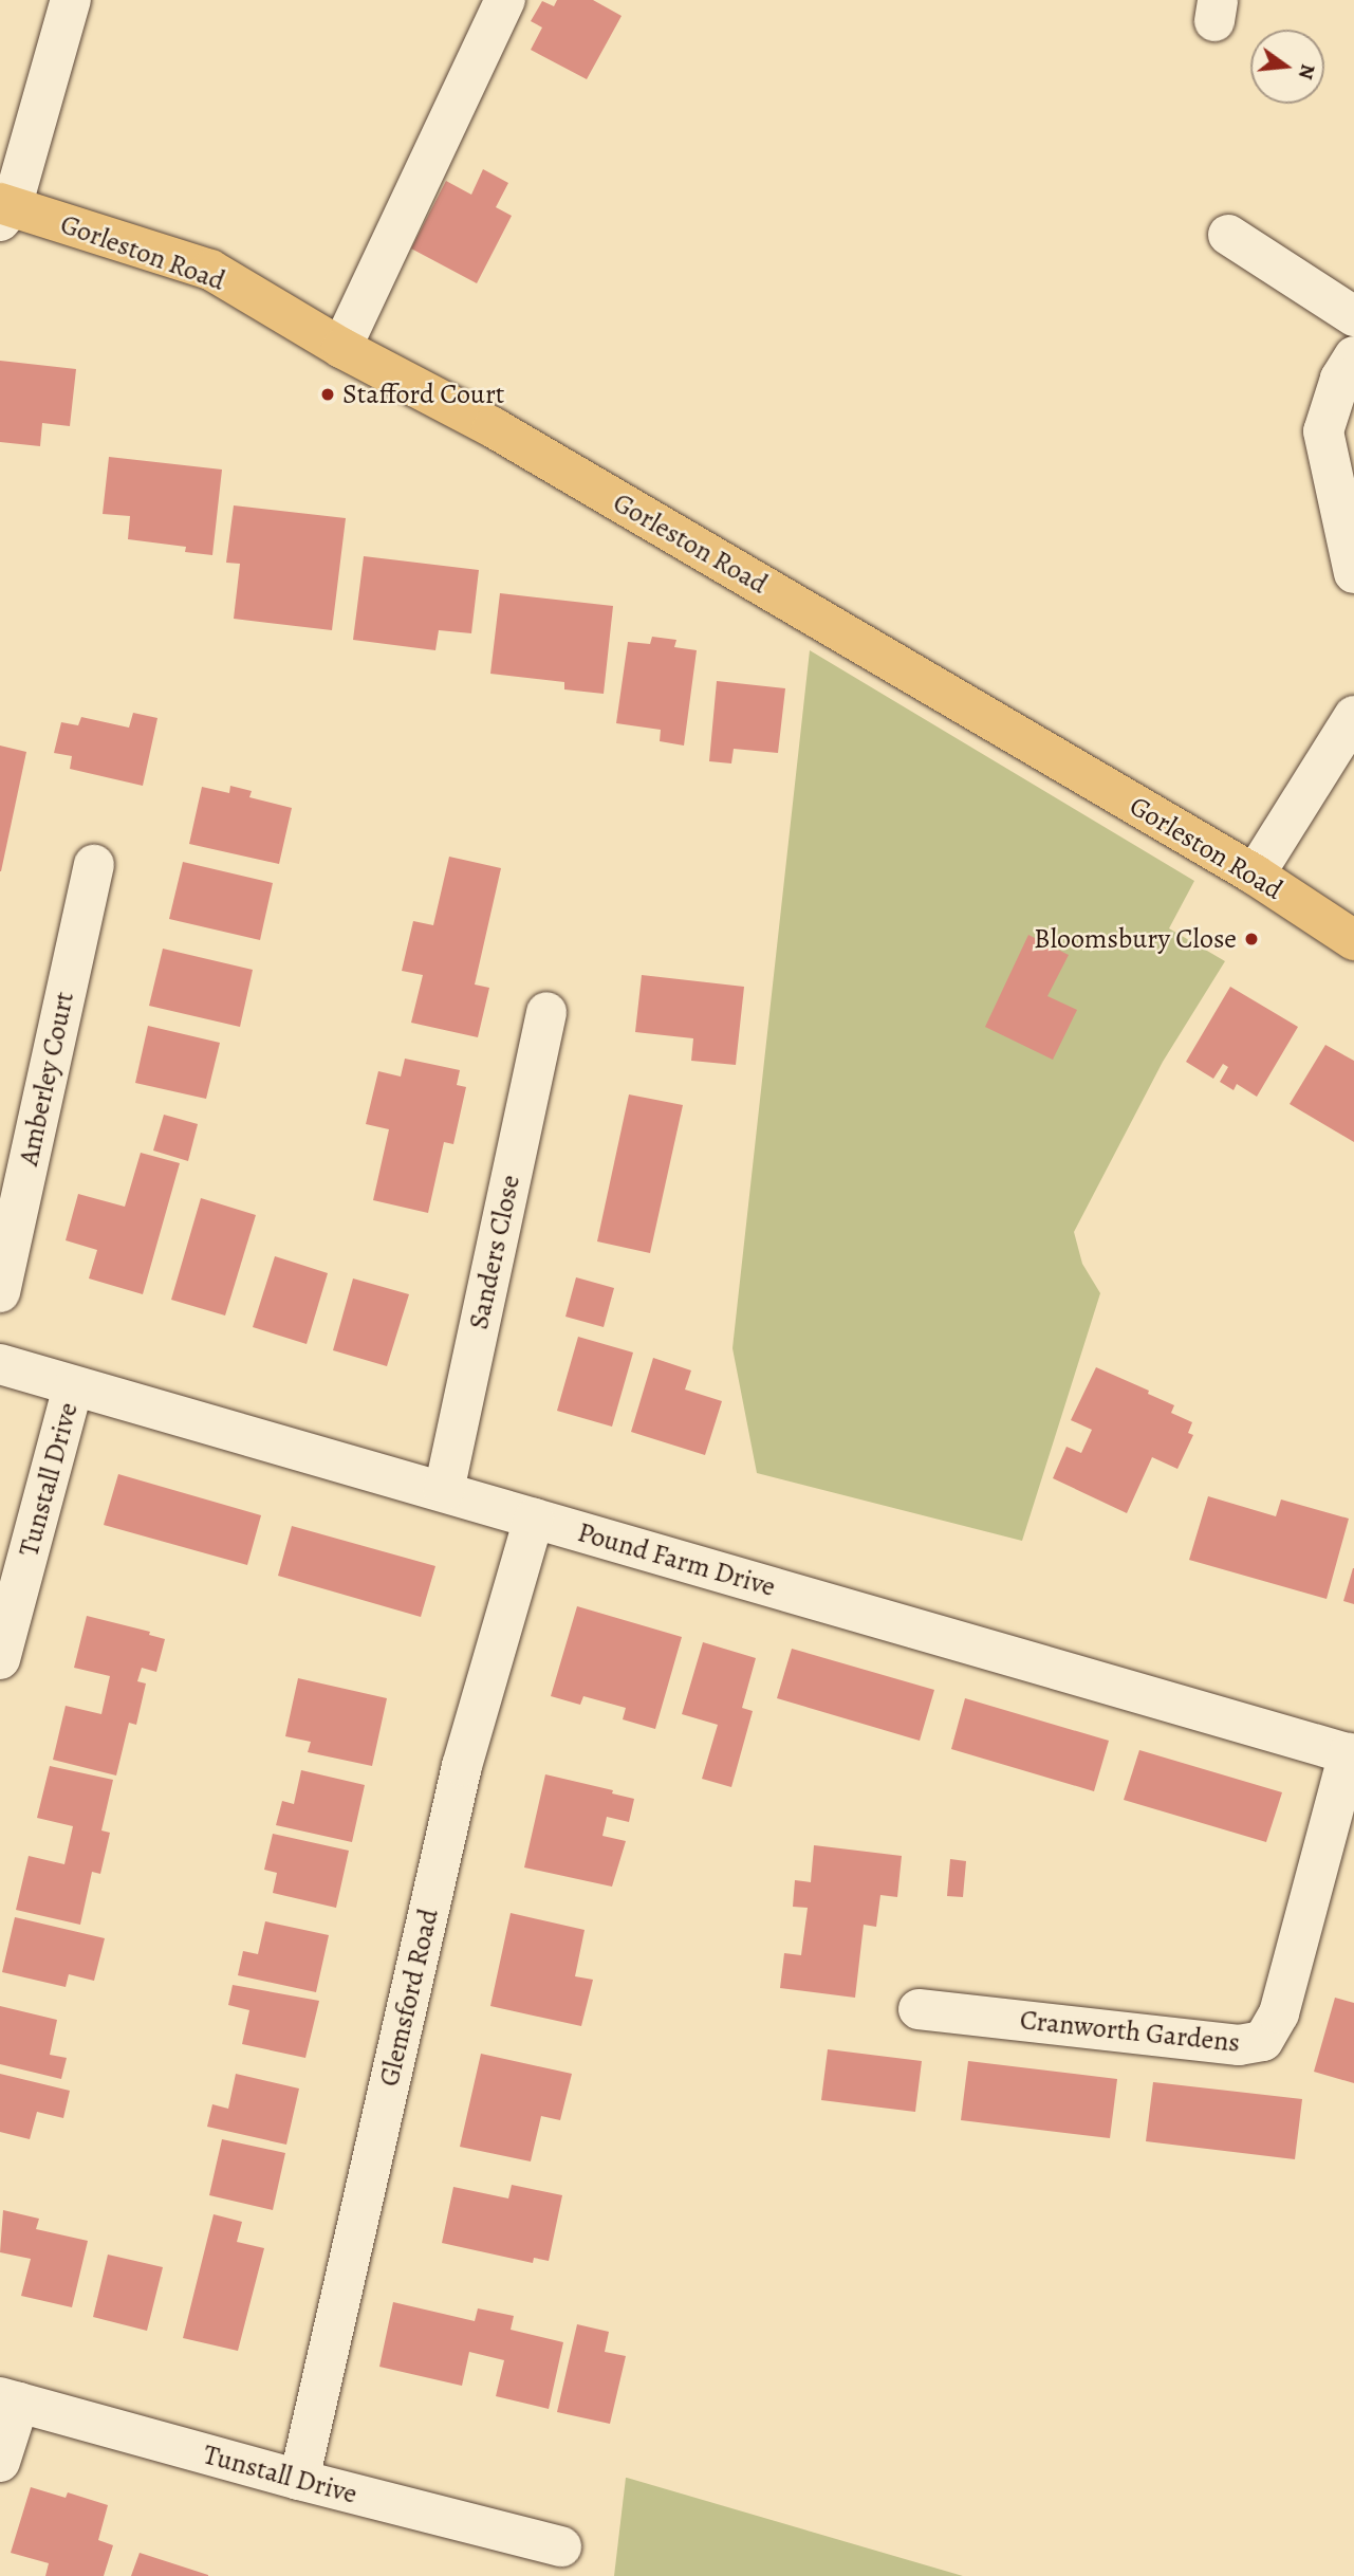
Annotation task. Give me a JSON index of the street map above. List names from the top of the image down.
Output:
{
  "streets": {
    "main road": ["Gorleston Road"],
    "street": [
      "Amberley Court",
      "Sanders Close",
      "Tunstall Drive",
      "Pound Farm Drive",
      "Glemsford Road",
      "Cranworth Gardens"
    ]
  },
  "crossings": [
    ["Sanders Close", "Pound Farm Drive"],
    ["Tunstall Drive", "Pound Farm Drive"],
    ["Tunstall Drive", "Glemsford Road"],
    ["Pound Farm Drive", "Glemsford Road"],
    ["Pound Farm Drive", "Cranworth Gardens"]
  ],
  "places": ["Stafford Court", "Bloomsbury Close"],
  "north": "right"
}
